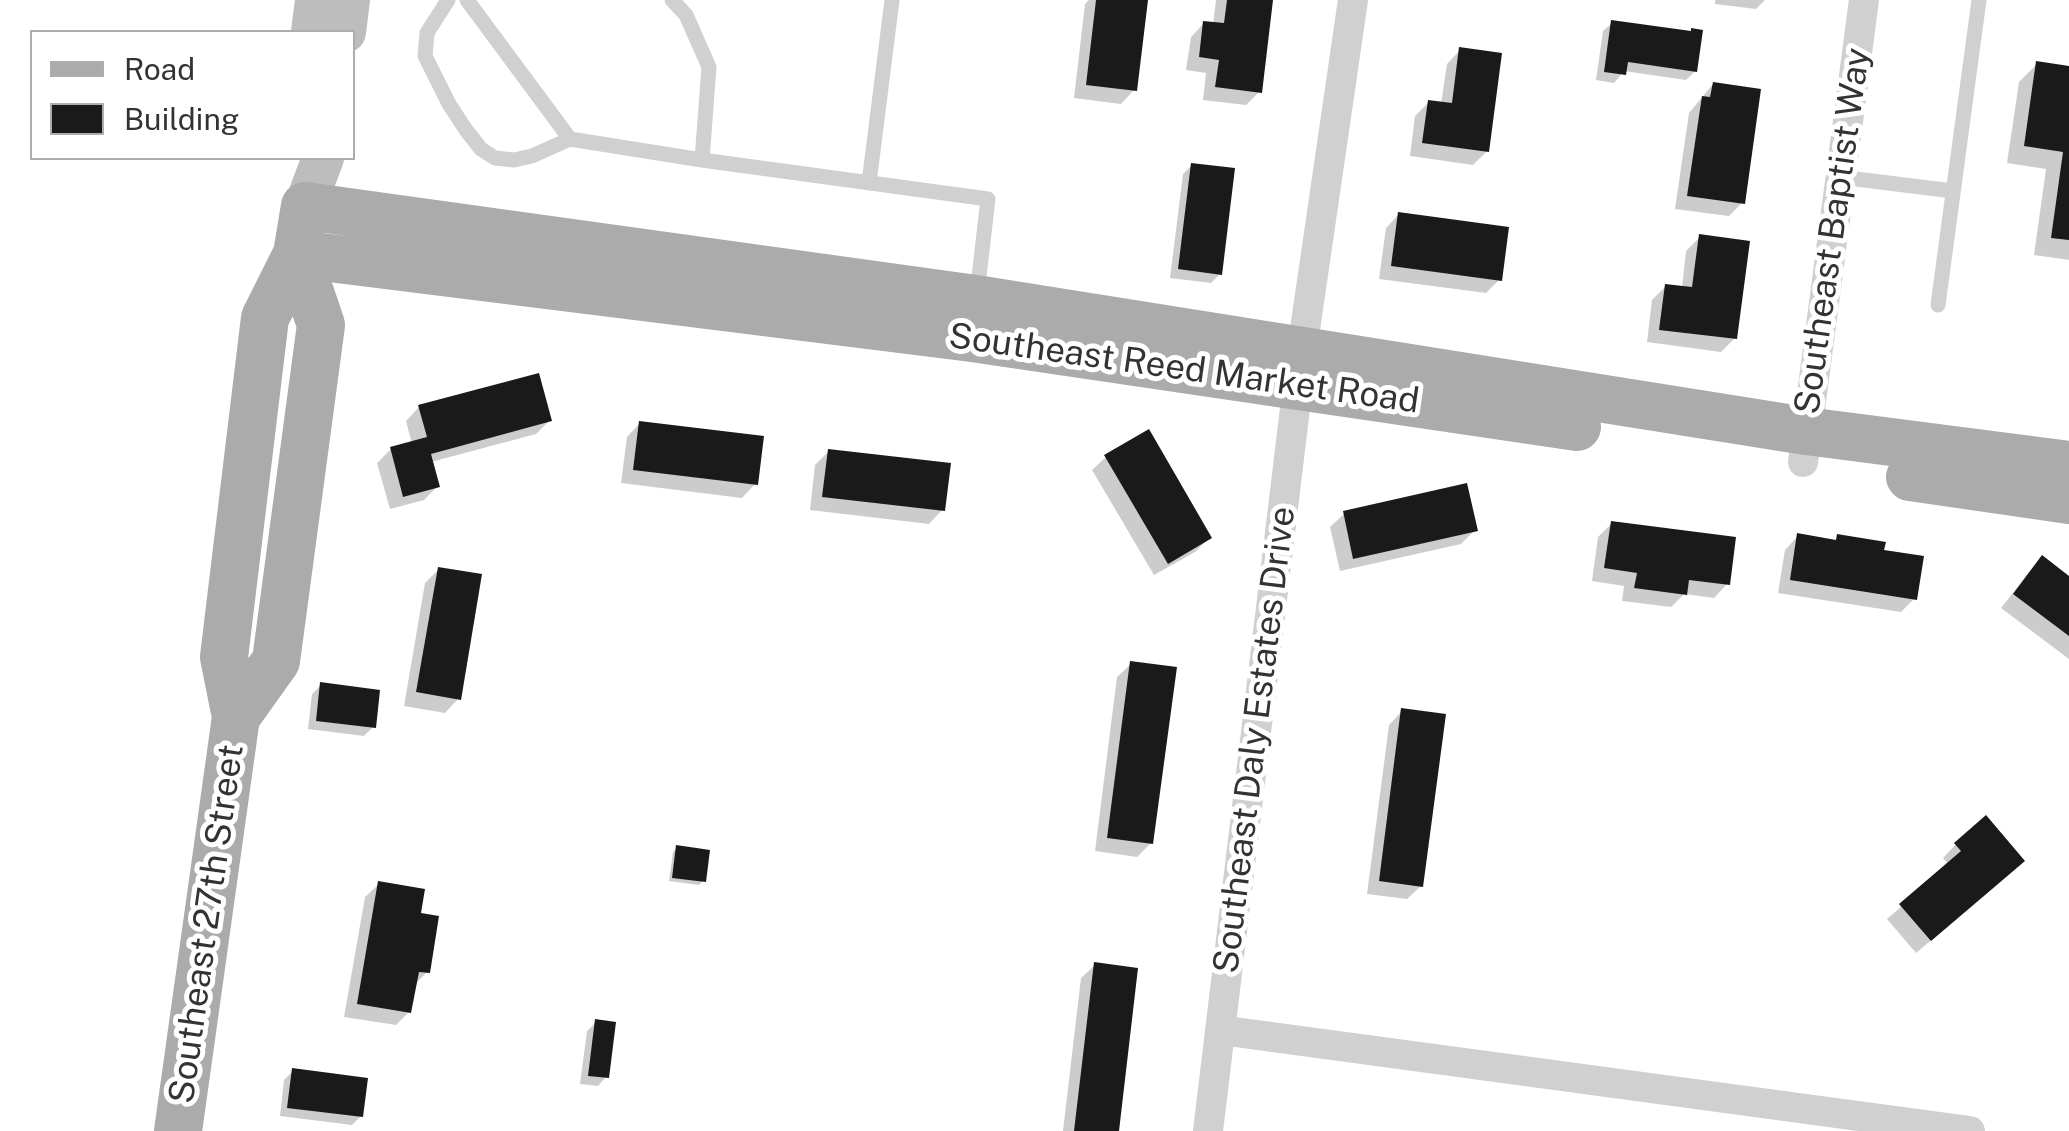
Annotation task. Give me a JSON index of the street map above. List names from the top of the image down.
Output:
{
  "streets": {
    "main road": ["Southeast Reed Market Road", "Southeast 27th Street"],
    "street": ["Southeast Baptist Way", "Southeast Daly Estates Drive"]
  },
  "crossings": [
    ["Southeast Baptist Way", "Southeast Reed Market Road"],
    ["Southeast Reed Market Road", "Southeast Daly Estates Drive"],
    ["Southeast Reed Market Road", "Southeast 27th Street"]
  ],
  "legend": ["Road", "Building"]
}
